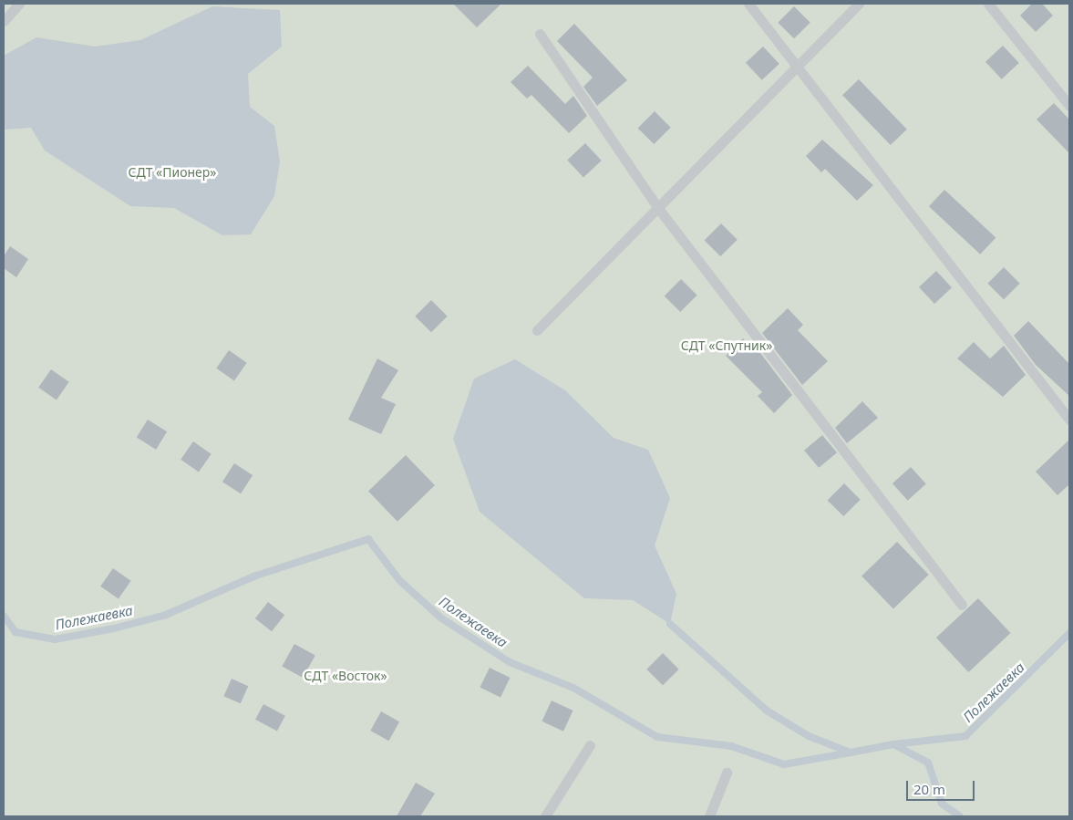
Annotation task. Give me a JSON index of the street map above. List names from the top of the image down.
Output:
{
  "water": ["Полежаевка"],
  "parks": ["СДТ «Пионер»", "СДТ «Спутник»", "СДТ «Восток»"],
  "scale_bar": "20 m"
}
